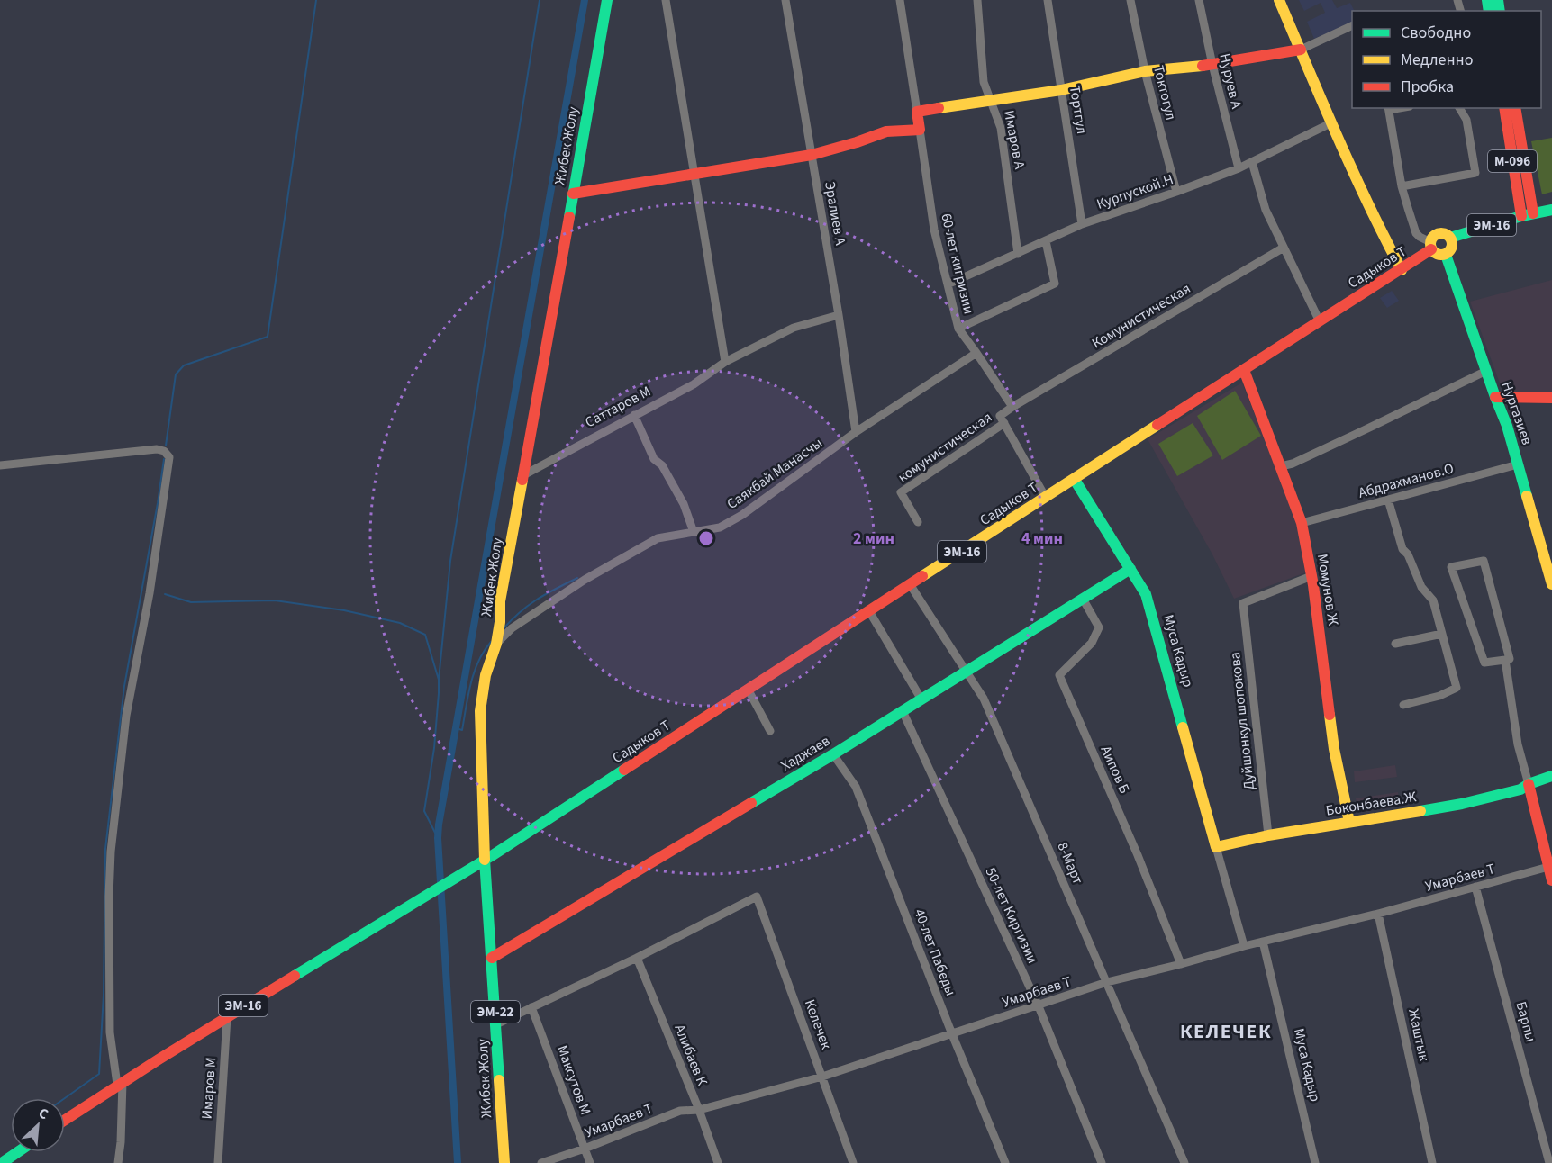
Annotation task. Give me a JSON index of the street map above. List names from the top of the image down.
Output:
{
  "streets": {
    "main road": [
      "Жибек Жолу",
      "М-096",
      "ЭМ-16",
      "Садыков Т",
      "Нургазиев",
      "Момунов Ж",
      "Муса Кадыр",
      "Хаджаев",
      "Боконбаева.Ж",
      "ЭМ-22"
    ],
    "street": [
      "Нуруев А",
      "Токтогул",
      "Тортгул",
      "Имаров А",
      "Курпуской.Н",
      "Эралиев А",
      "60-лет кигризии",
      "Комунистическая",
      "Саттаров М",
      "комунистическая",
      "Саякбай Манасчы",
      "Абдрахманов.О",
      "Дуйшонкул шопокова",
      "Аипов Б",
      "8-Март",
      "Умарбаев Т",
      "50-лет Киргизии",
      "40-лет Пабеды",
      "Барпы",
      "Келечек",
      "Жаштык",
      "Алибаев К",
      "Максутов М",
      "Имаров М"
    ]
  },
  "crossings": [
    ["Нуруев А", "Курпуской.Н"],
    ["Токтогул", "Курпуской.Н"],
    ["Тортгул", "Курпуской.Н"],
    ["Имаров А", "Курпуской.Н"],
    ["Жибек Жолу", "ЭМ-16"],
    ["Жибек Жолу", "Садыков Т"],
    ["Жибек Жолу", "Саттаров М"],
    ["Жибек Жолу", "Саякбай Манасчы"],
    ["Жибек Жолу", "Хаджаев"],
    ["М-096", "ЭМ-16"],
    ["Курпуской.Н", "60-лет кигризии"],
    ["Эралиев А", "Саттаров М"],
    ["Эралиев А", "Саякбай Манасчы"],
    ["ЭМ-16", "Садыков Т"],
    ["ЭМ-16", "Нургазиев"],
    ["ЭМ-16", "Имаров М"],
    ["60-лет кигризии", "Комунистическая"],
    ["60-лет кигризии", "Саякбай Манасчы"],
    ["Садыков Т", "Нургазиев"],
    ["Садыков Т", "Момунов Ж"],
    ["Садыков Т", "Муса Кадыр"],
    ["Садыков Т", "8-Март"],
    ["Нургазиев", "Абдрахманов.О"],
    ["Абдрахманов.О", "Момунов Ж"],
    ["Момунов Ж", "Дуйшонкул шопокова"],
    ["Момунов Ж", "Боконбаева.Ж"],
    ["Муса Кадыр", "Хаджаев"],
    ["Муса Кадыр", "Боконбаева.Ж"],
    ["Муса Кадыр", "Умарбаев Т"],
    ["Дуйшонкул шопокова", "Боконбаева.Ж"],
    ["Хаджаев", "Аипов Б"],
    ["Хаджаев", "8-Март"],
    ["Хаджаев", "50-лет Киргизии"],
    ["Хаджаев", "40-лет Пабеды"],
    ["Аипов Б", "Умарбаев Т"],
    ["8-Март", "Умарбаев Т"],
    ["Умарбаев Т", "50-лет Киргизии"],
    ["Умарбаев Т", "40-лет Пабеды"],
    ["Умарбаев Т", "Барпы"],
    ["Умарбаев Т", "Келечек"],
    ["Умарбаев Т", "Жаштык"],
    ["Умарбаев Т", "Алибаев К"],
    ["Умарбаев Т", "Максутов М"],
    ["Келечек", "Алибаев К"]
  ],
  "districts": ["КЕЛЕЧЕК"],
  "legend": ["Свободно", "Медленно", "Пробка"],
  "north": "top right",
  "rings": ["2 мин", "4 мин"]
}
